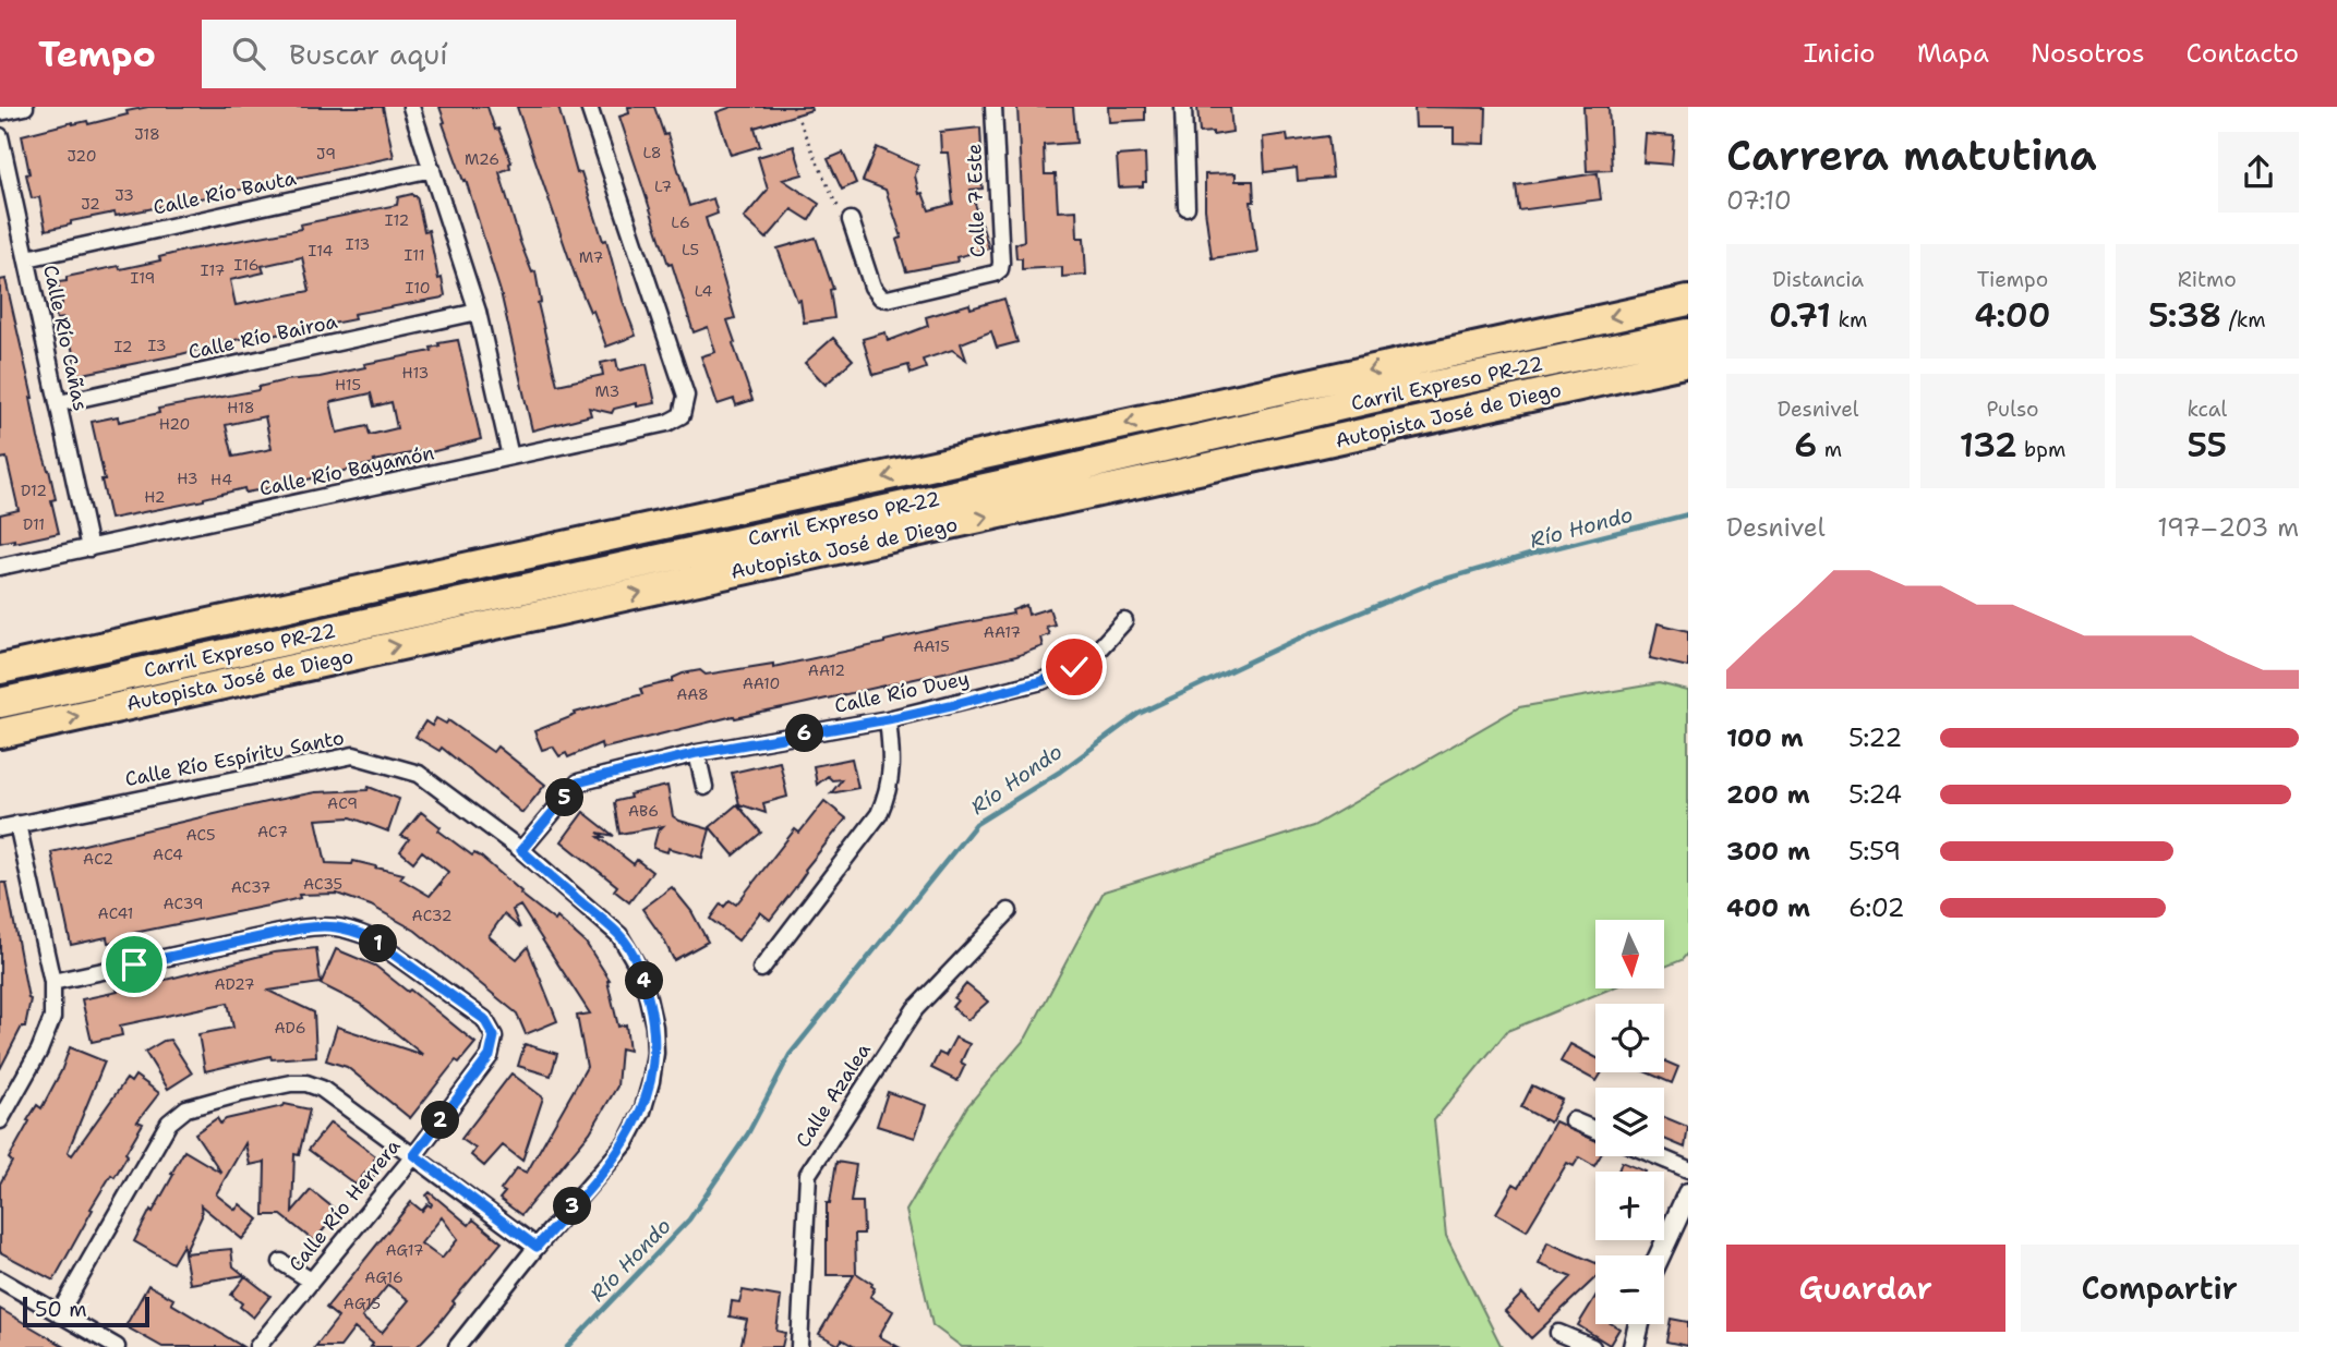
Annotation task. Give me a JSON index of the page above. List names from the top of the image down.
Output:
{
  "streets": {
    "highway": ["Carril Expreso PR-22", "Autopista José de Diego"],
    "street": [
      "Calle Río Bauta",
      "Calle 7 Este",
      "Calle Río Bairoa",
      "Calle Río Cañas",
      "Calle Río Bayamón",
      "Calle Río Duey",
      "Calle Río Espíritu Santo",
      "Calle Azalea",
      "Calle Río Herrera"
    ]
  },
  "crossings": [
    ["Calle Río Bauta", "Calle Río Cañas"],
    ["Calle Río Bairoa", "Calle Río Cañas"],
    ["Calle Río Cañas", "Calle Río Bayamón"],
    ["Calle Río Duey", "Calle Río Espíritu Santo"]
  ],
  "water": ["Río Hondo"],
  "house_numbers": [
    "J18",
    "L8",
    "J9",
    "J20",
    "M26",
    "L7",
    "J3",
    "J2",
    "I12",
    "L6",
    "I13",
    "L5",
    "I14",
    "I11",
    "M7",
    "I16",
    "I17",
    "I19",
    "I10",
    "L4",
    "I3",
    "I2",
    "H13",
    "H15",
    "M3",
    "H18",
    "H20",
    "H3",
    "H4",
    "D12",
    "H2",
    "D11",
    "AA17",
    "AA15",
    "AA12",
    "AA10",
    "AA8",
    "AC9",
    "AB6",
    "AC7",
    "AC5",
    "AC4",
    "AC2",
    "AC35",
    "AC37",
    "AC39",
    "AC41",
    "AC32",
    "AD27",
    "AD6",
    "AG17",
    "AG16",
    "AG15"
  ],
  "scale_bar": "50 m",
  "north": "bottom",
  "page": {
    "header": "Tempo",
    "search": "Buscar aquí",
    "nav": [
      "Inicio",
      "Mapa",
      "Nosotros",
      "Contacto"
    ],
    "heading": ["Carrera matutina", "07:10"],
    "stats": [
      ["Distancia", "0.71 km"],
      ["Tiempo", "4:00"],
      ["Ritmo", "5:38 /km"],
      ["Desnivel", "6 m"],
      ["Pulso", "132 bpm"],
      ["kcal", "55"]
    ],
    "chart": ["Desnivel", "197–203 m"],
    "list": [
      {
        "name": "100 m",
        "note": "5:22"
      },
      {
        "name": "200 m",
        "note": "5:24"
      },
      {
        "name": "300 m",
        "note": "5:59"
      },
      {
        "name": "400 m",
        "note": "6:02"
      }
    ],
    "pins": [
      "6",
      "5",
      "1",
      "4",
      "2",
      "3"
    ],
    "map_buttons": ["+", "−"],
    "buttons": ["Guardar", "Compartir"],
    "scale": "50 m"
  }
}
